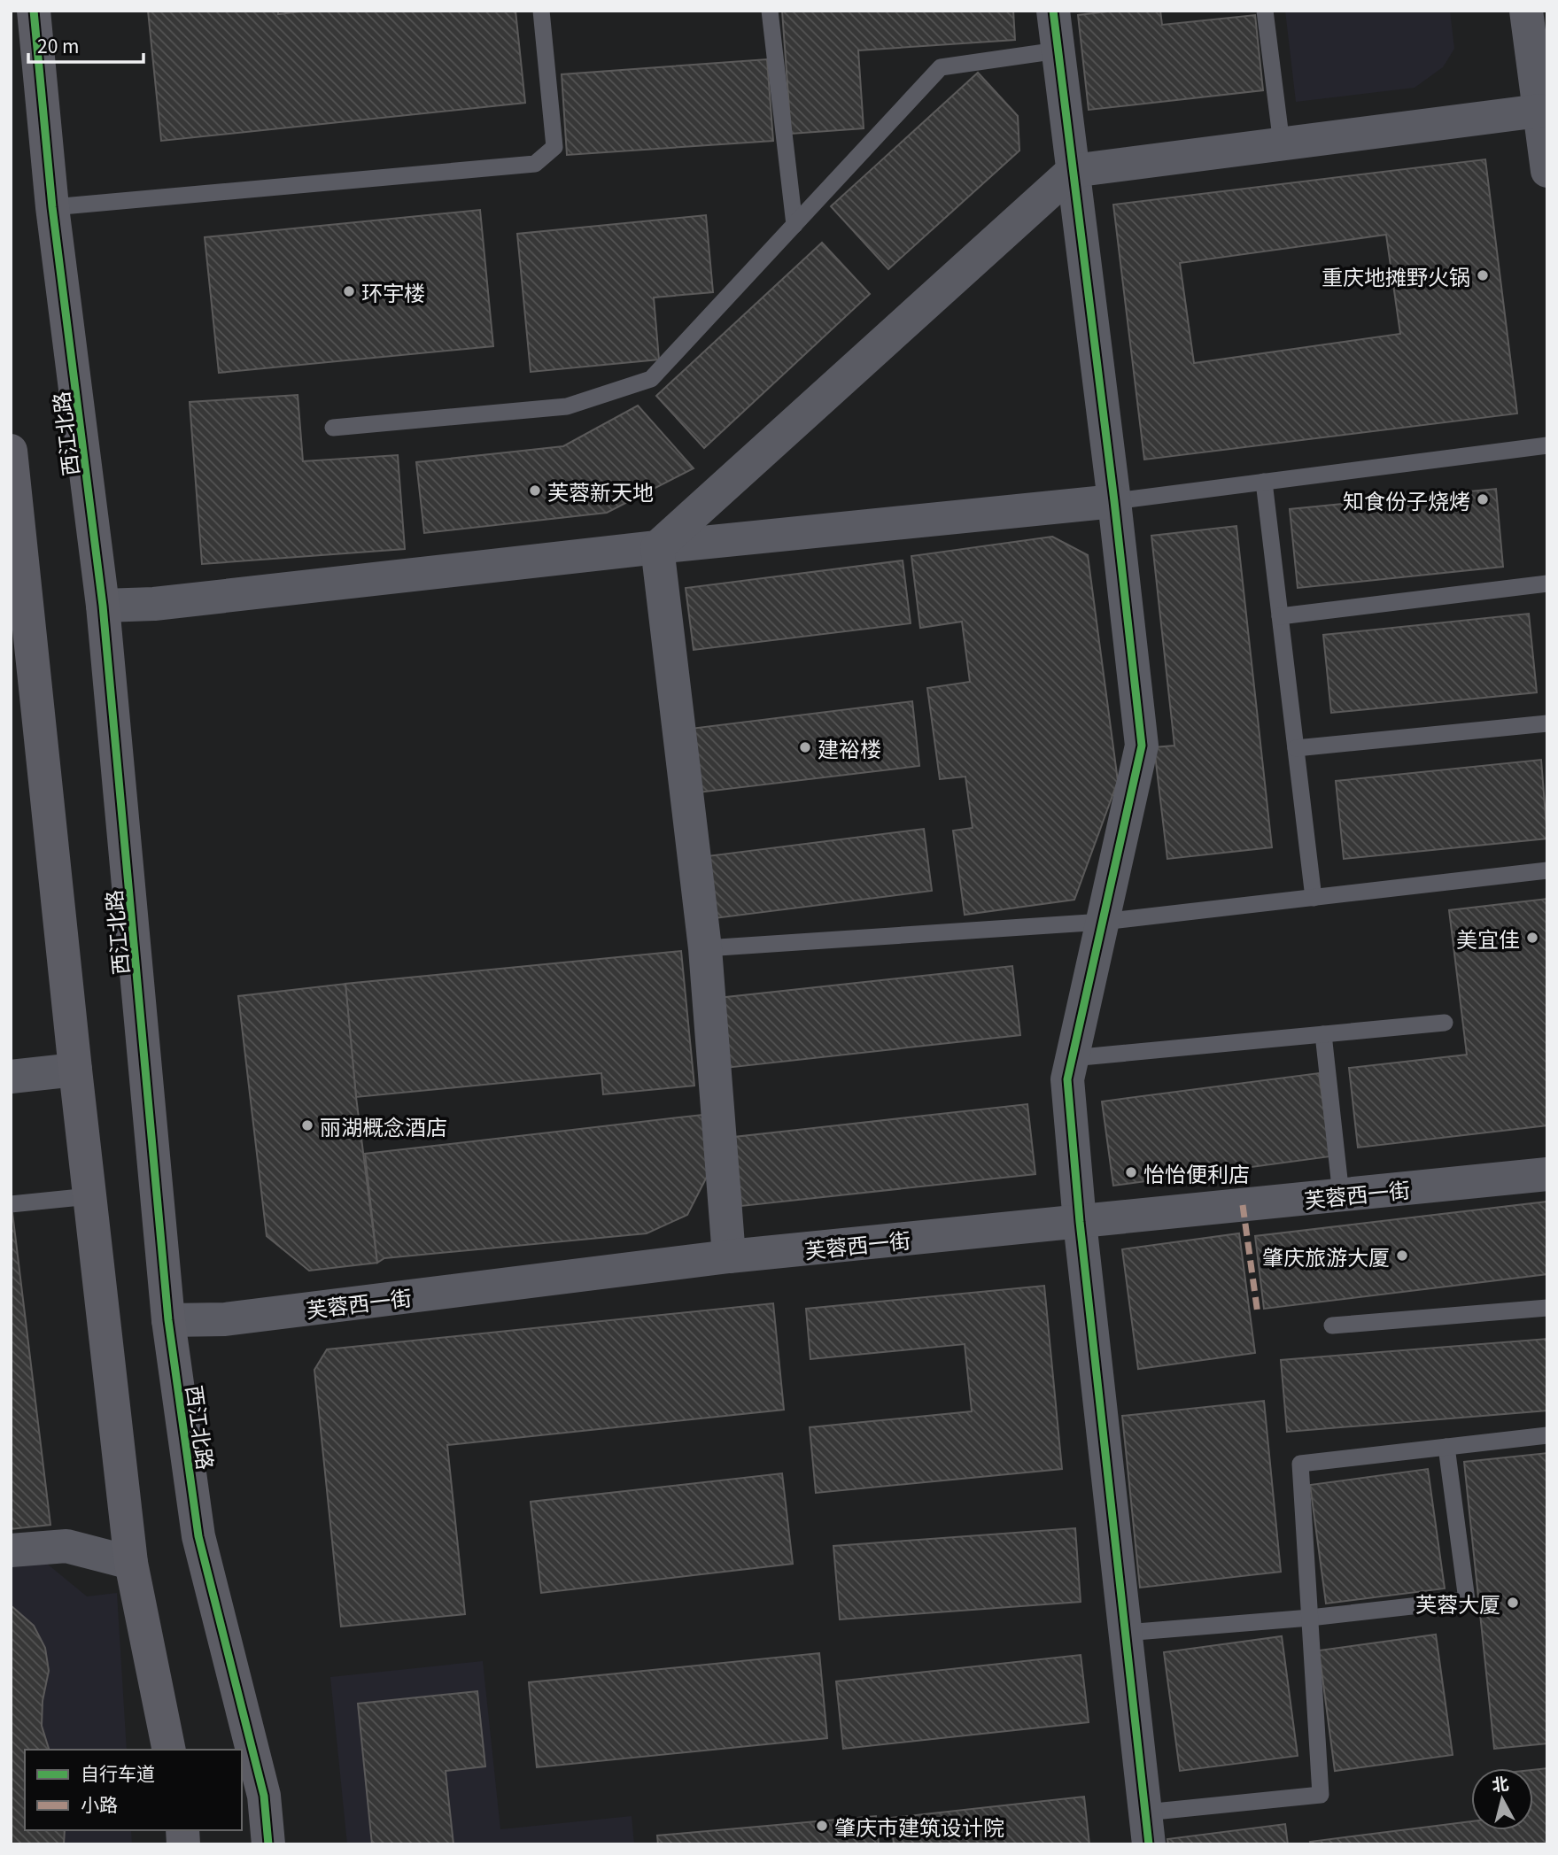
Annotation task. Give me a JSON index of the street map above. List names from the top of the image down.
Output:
{
  "streets": {
    "main road": ["西江北路"],
    "street": ["芙蓉西一街"]
  },
  "crossings": [
    ["西江北路", "芙蓉西一街"]
  ],
  "places": [
    "重庆地摊野火锅",
    "环宇楼",
    "芙蓉新天地",
    "知食份子烧烤",
    "建裕楼",
    "美宜佳",
    "丽湖概念酒店",
    "怡怡便利店",
    "肇庆旅游大厦",
    "芙蓉大厦",
    "肇庆市建筑设计院"
  ],
  "legend": ["自行车道", "小路"],
  "scale_bar": "20 m",
  "north": "top"
}
